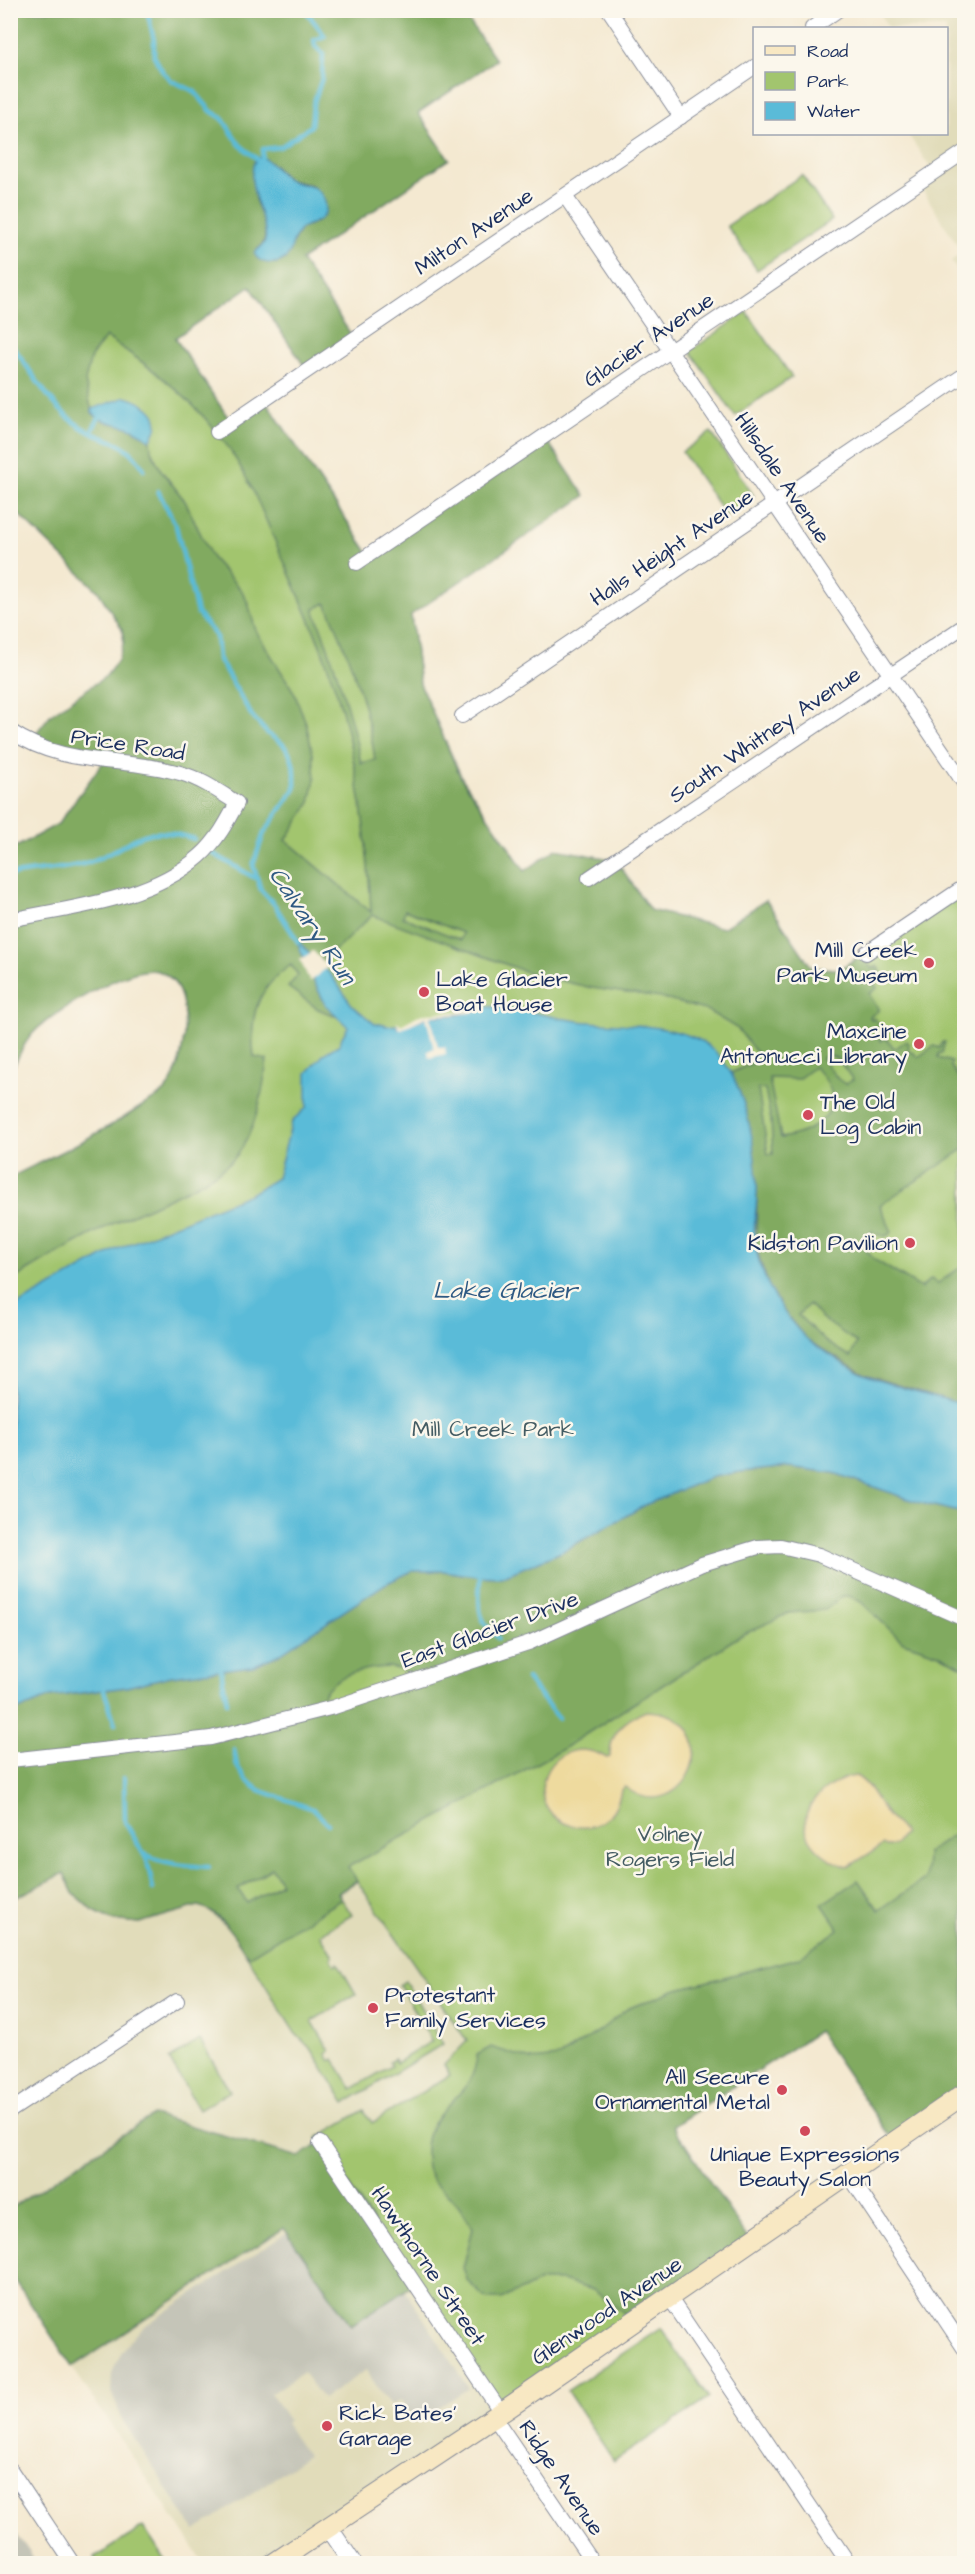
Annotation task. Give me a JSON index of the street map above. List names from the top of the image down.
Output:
{
  "streets": {
    "main road": ["Glenwood Avenue"],
    "street": [
      "Milton Avenue",
      "Glacier Avenue",
      "Hillsdale Avenue",
      "Halls Height Avenue",
      "South Whitney Avenue",
      "Price Road",
      "East Glacier Drive",
      "Hawthorne Street",
      "Ridge Avenue"
    ]
  },
  "crossings": [
    ["Milton Avenue", "Hillsdale Avenue"],
    ["Glacier Avenue", "Hillsdale Avenue"],
    ["Hillsdale Avenue", "Halls Height Avenue"],
    ["Hillsdale Avenue", "South Whitney Avenue"],
    ["Hawthorne Street", "Glenwood Avenue"],
    ["Hawthorne Street", "Ridge Avenue"],
    ["Glenwood Avenue", "Ridge Avenue"]
  ],
  "water": ["Calvary Run", "Lake Glacier"],
  "parks": ["Mill Creek Park", "Volney Rogers Field"],
  "places": [
    "Mill Creek Park Museum",
    "Lake Glacier Boat House",
    "Maxcine Antonucci Library",
    "The Old Log Cabin",
    "Kidston Pavilion",
    "Protestant Family Services",
    "All Secure Ornamental Metal",
    "Unique Expressions Beauty Salon",
    "Rick Bates' Garage"
  ],
  "legend": ["Road", "Park", "Water"]
}
